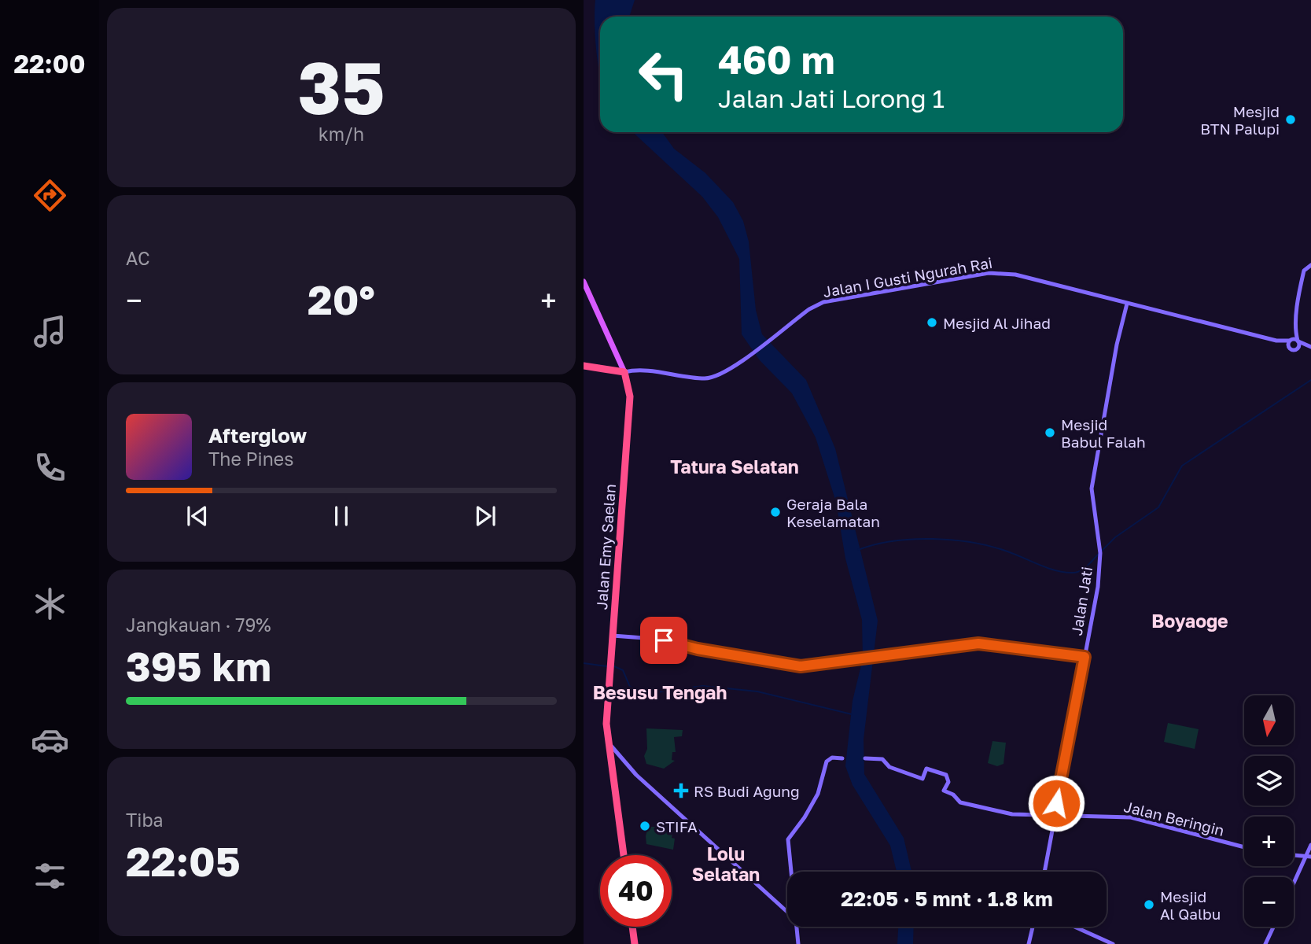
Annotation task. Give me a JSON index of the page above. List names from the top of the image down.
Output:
{
  "streets": {
    "highway": ["Jalan Emy Saelan"],
    "street": ["Jalan I Gusti Ngurah Rai", "Jalan Jati", "Jalan Beringin"]
  },
  "crossings": [
    ["Jalan I Gusti Ngurah Rai", "Jalan Emy Saelan"],
    ["Jalan I Gusti Ngurah Rai", "Jalan Jati"],
    ["Jalan Jati", "Jalan Beringin"]
  ],
  "districts": [
    "Tatura Selatan",
    "Boyaoge",
    "Besusu Tengah",
    "Lolu Selatan"
  ],
  "places": {
    "other": [
      "Mesjid BTN Palupi",
      "Mesjid Al Jihad",
      "Mesjid Babul Falah",
      "Geraja Bala Keselamatan",
      "STIFA",
      "Mesjid Al Qalbu"
    ],
    "health": ["RS Budi Agung"]
  },
  "north": "bottom",
  "page": {
    "tabs": "22:00",
    "tile": [
      ["35", "km/h"],
      "AC",
      ["Jangkauan · 79%", "395 km"],
      ["Tiba", "22:05"]
    ],
    "turn": ["460 m", "Jalan Jati Lorong 1"],
    "heat": ["−", "20°", "+"],
    "song": ["Afterglow", "The Pines"],
    "map_buttons": ["+", "−"],
    "limit": "40",
    "trip": "22:05 · 5 mnt · 1.8 km"
  }
}
